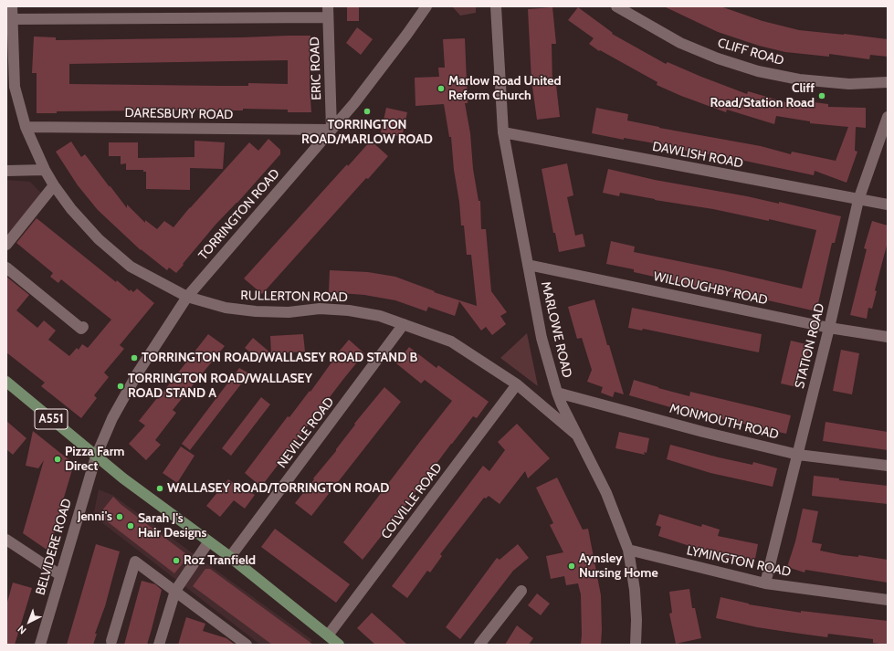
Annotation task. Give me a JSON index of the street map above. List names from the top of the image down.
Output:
{
  "streets": {
    "main road": ["A551"],
    "street": [
      "CLIFF ROAD",
      "ERIC ROAD",
      "DARESBURY ROAD",
      "DAWLISH ROAD",
      "TORRINGTON ROAD",
      "WILLOUGHBY ROAD",
      "RULLERTON ROAD",
      "MARLOWE ROAD",
      "STATION ROAD",
      "MONMOUTH ROAD",
      "NEVILLE ROAD",
      "COLVILLE ROAD",
      "BELVIDERE ROAD",
      "LYMINGTON ROAD"
    ]
  },
  "crossings": [
    ["ERIC ROAD", "DARESBURY ROAD"],
    ["ERIC ROAD", "TORRINGTON ROAD"],
    ["DARESBURY ROAD", "TORRINGTON ROAD"],
    ["DARESBURY ROAD", "RULLERTON ROAD"],
    ["DAWLISH ROAD", "MARLOWE ROAD"],
    ["DAWLISH ROAD", "STATION ROAD"],
    ["TORRINGTON ROAD", "RULLERTON ROAD"],
    ["TORRINGTON ROAD", "A551"],
    ["TORRINGTON ROAD", "BELVIDERE ROAD"],
    ["WILLOUGHBY ROAD", "MARLOWE ROAD"],
    ["WILLOUGHBY ROAD", "STATION ROAD"],
    ["RULLERTON ROAD", "MARLOWE ROAD"],
    ["RULLERTON ROAD", "NEVILLE ROAD"],
    ["RULLERTON ROAD", "COLVILLE ROAD"],
    ["MARLOWE ROAD", "MONMOUTH ROAD"],
    ["MARLOWE ROAD", "LYMINGTON ROAD"],
    ["STATION ROAD", "MONMOUTH ROAD"],
    ["STATION ROAD", "LYMINGTON ROAD"],
    ["A551", "NEVILLE ROAD"],
    ["A551", "COLVILLE ROAD"],
    ["A551", "BELVIDERE ROAD"]
  ],
  "places": [
    "Marlow Road United Reform Church",
    "Cliff Road/Station Road",
    "TORRINGTON ROAD/MARLOW ROAD",
    "TORRINGTON ROAD/WALLASEY ROAD STAND B",
    "TORRINGTON ROAD/WALLASEY ROAD STAND A",
    "Pizza Farm Direct",
    "WALLASEY ROAD/TORRINGTON ROAD",
    "Jenni's",
    "Sarah J's Hair Designs",
    "Roz Tranfield",
    "Aynsley Nursing Home"
  ],
  "north": "bottom left"
}
